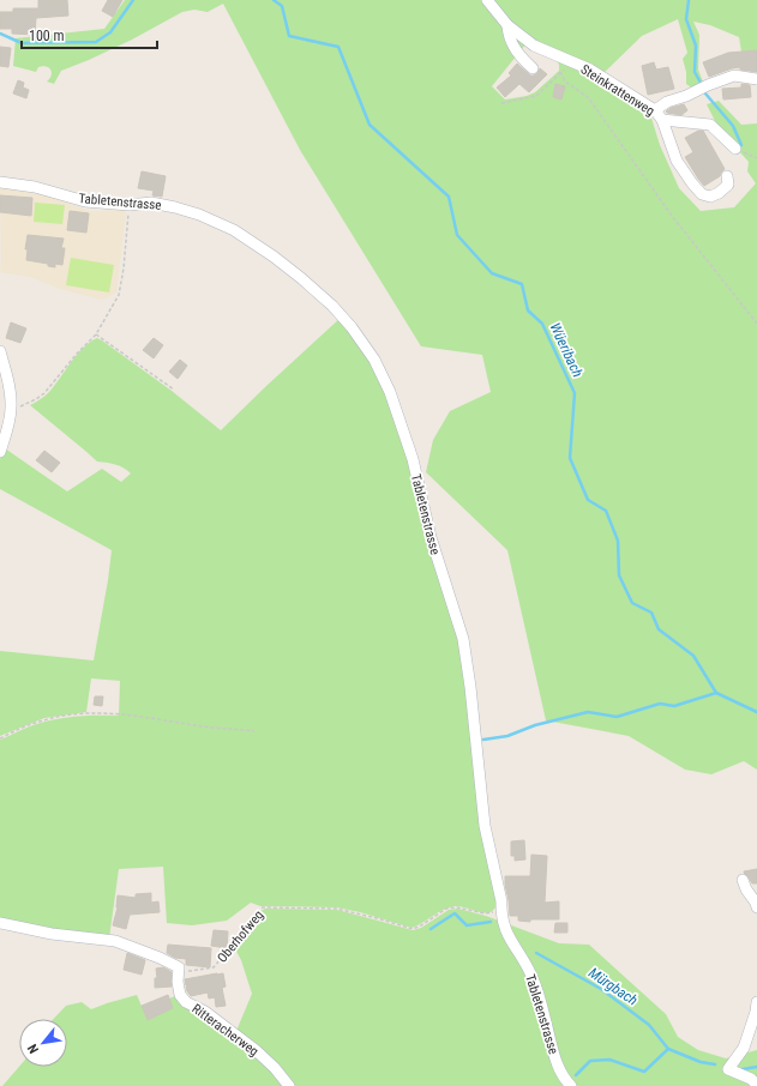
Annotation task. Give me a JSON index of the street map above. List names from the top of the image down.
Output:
{
  "streets": {
    "street": ["Steinkrattenweg", "Tabletenstrasse", "Ritteracherweg"],
    "path": ["Oberhofweg"]
  },
  "crossings": [
    ["Tabletenstrasse", "Oberhofweg"],
    ["Oberhofweg", "Ritteracherweg"]
  ],
  "water": ["Wüeribach", "Mürgbach"],
  "scale_bar": "100 m",
  "north": "bottom left"
}
